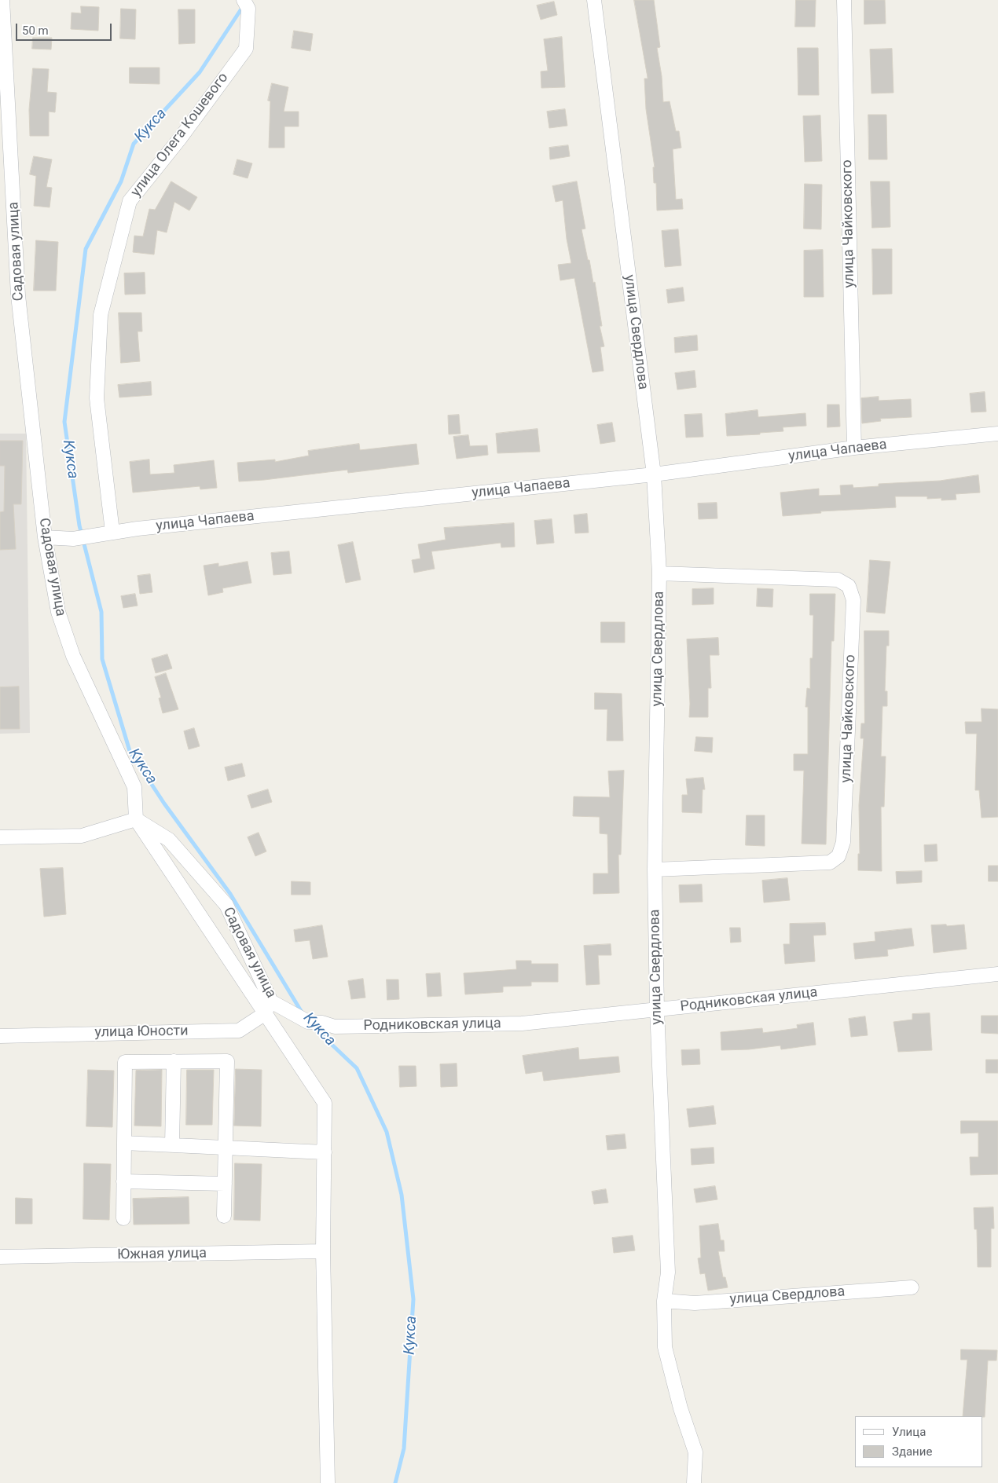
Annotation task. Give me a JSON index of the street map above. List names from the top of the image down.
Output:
{
  "streets": {
    "street": [
      "улица Олега Кошевого",
      "улица Чайковского",
      "Садовая улица",
      "улица Свердлова",
      "улица Чапаева",
      "Родниковская улица",
      "улица Юности",
      "Южная улица"
    ]
  },
  "crossings": [
    ["улица Олега Кошевого", "улица Чапаева"],
    ["улица Чайковского", "улица Свердлова"],
    ["улица Чайковского", "улица Чапаева"],
    ["Садовая улица", "улица Чапаева"],
    ["Садовая улица", "Родниковская улица"],
    ["Садовая улица", "улица Юности"],
    ["улица Свердлова", "улица Чапаева"],
    ["улица Свердлова", "Родниковская улица"]
  ],
  "water": ["Кукса"],
  "legend": ["Улица", "Здание"],
  "scale_bar": "50 m"
}
